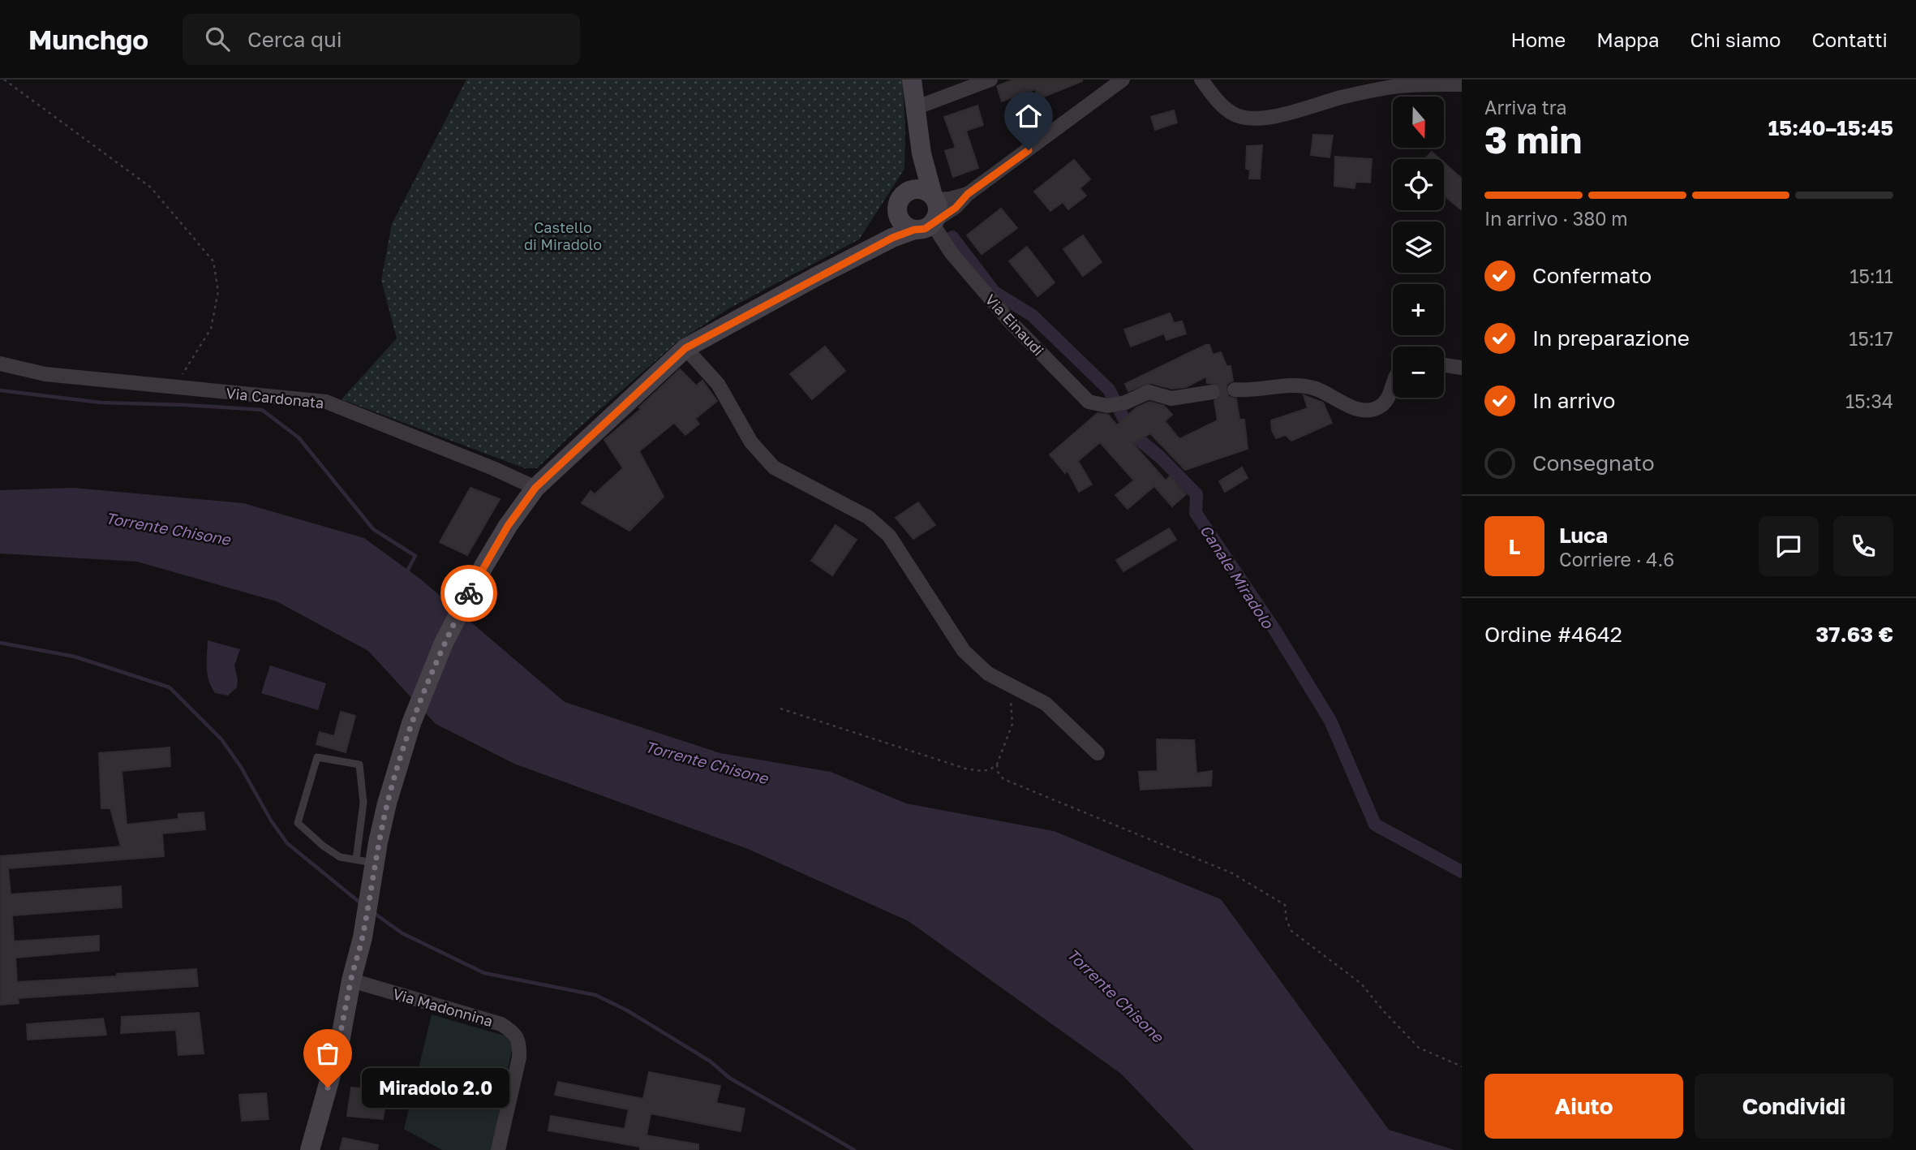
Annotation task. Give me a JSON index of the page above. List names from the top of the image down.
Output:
{
  "streets": {
    "street": ["Via Einaudi", "Via Cardonata", "Via Madonnina"]
  },
  "water": ["Torrente Chisone", "Canale Miradolo"],
  "parks": ["Castello di Miradolo"],
  "places": ["Miradolo 2.0"],
  "north": "bottom",
  "page": {
    "header": "Munchgo",
    "search": "Cerca qui",
    "nav": [
      "Home",
      "Mappa",
      "Chi siamo",
      "Contatti"
    ],
    "heading": ["3 min", "Arriva tra", "15:40–15:45"],
    "panel": [
      "Luca",
      "Corriere · 4.6",
      "Ordine #4642",
      "37.63 €"
    ],
    "map_buttons": ["+", "−"],
    "bar": "In arrivo · 380 m",
    "list": [
      ["Confermato", "15:11"],
      ["In preparazione", "15:17"],
      ["In arrivo", "15:34"],
      "Consegnato"
    ],
    "round": "L",
    "buttons": ["Aiuto", "Condividi"],
    "bubble": "Miradolo 2.0"
  }
}
